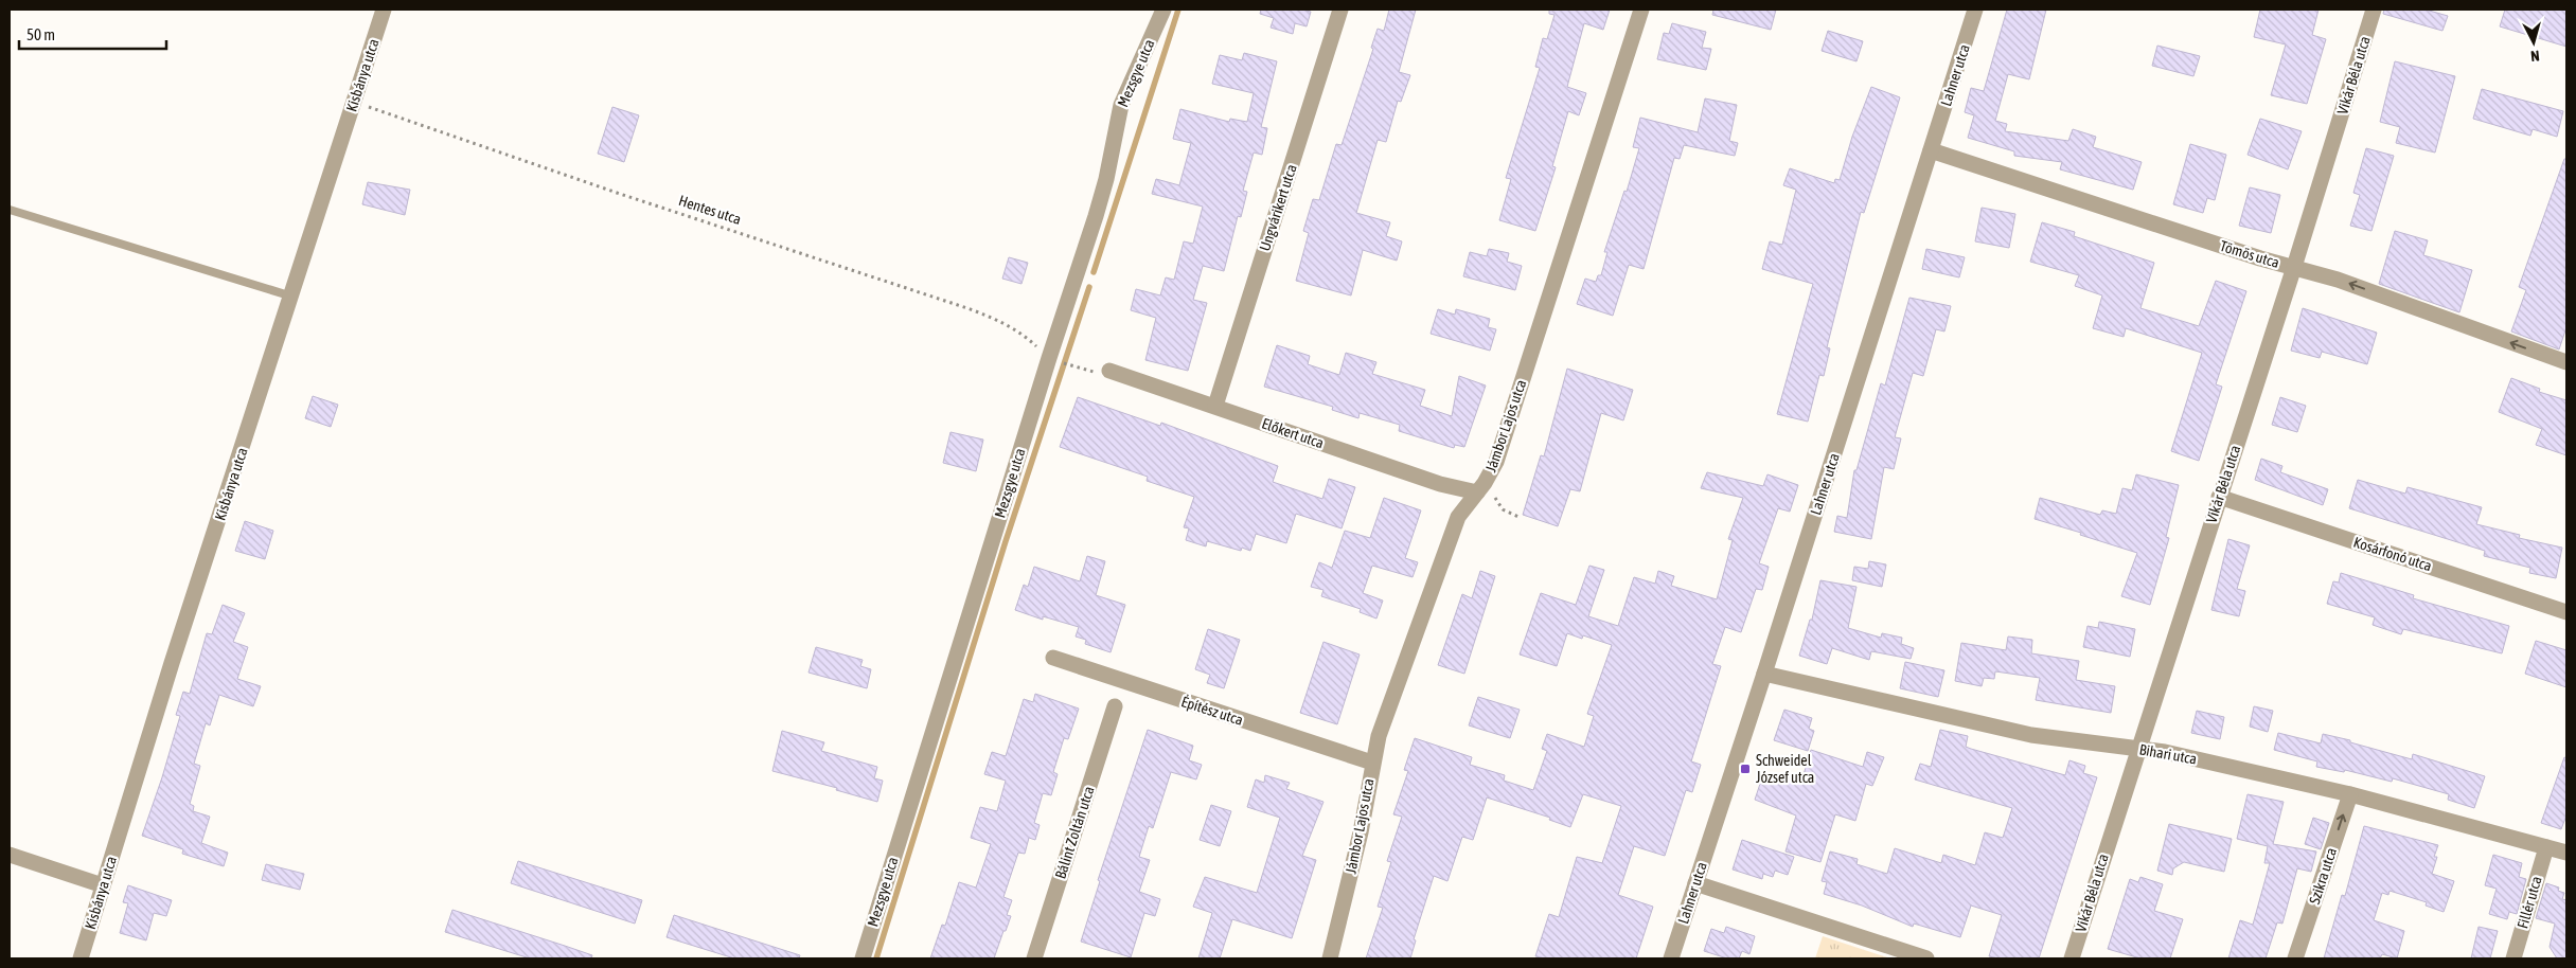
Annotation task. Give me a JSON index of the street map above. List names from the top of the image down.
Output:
{
  "streets": {
    "street": [
      "Mezsgye utca",
      "Kisbánya utca",
      "Lahner utca",
      "Vikár Béla utca",
      "Ungvárikert utca",
      "Tömös utca",
      "Jámbor Lajos utca",
      "Előkert utca",
      "Kosárfonó utca",
      "Építész utca",
      "Bihari utca",
      "Bálint Zoltán utca",
      "Szikra utca",
      "Fillér utca"
    ],
    "path": ["Hentes utca"]
  },
  "crossings": [
    ["Mezsgye utca", "Hentes utca"],
    ["Kisbánya utca", "Hentes utca"],
    ["Lahner utca", "Tömös utca"],
    ["Lahner utca", "Bihari utca"],
    ["Vikár Béla utca", "Tömös utca"],
    ["Vikár Béla utca", "Kosárfonó utca"],
    ["Vikár Béla utca", "Bihari utca"],
    ["Ungvárikert utca", "Előkert utca"],
    ["Jámbor Lajos utca", "Előkert utca"],
    ["Jámbor Lajos utca", "Építész utca"],
    ["Bihari utca", "Szikra utca"],
    ["Bihari utca", "Fillér utca"]
  ],
  "one_way": ["Tömös utca", "Szikra utca"],
  "places": {
    "transit": ["Schweidel József utca"]
  },
  "scale_bar": "50 m",
  "north": "bottom"
}
